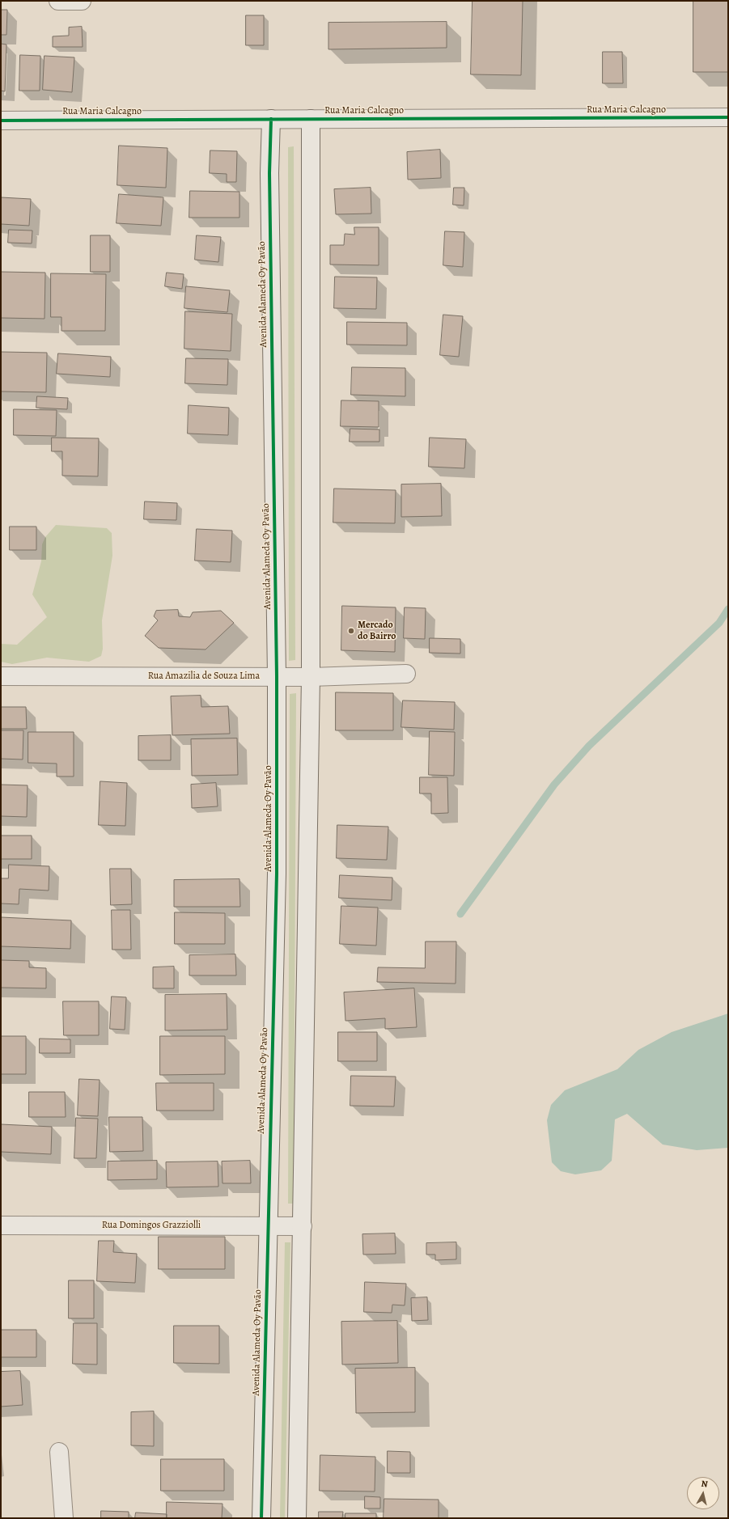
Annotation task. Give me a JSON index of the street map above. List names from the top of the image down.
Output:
{
  "streets": {
    "street": [
      "Rua Maria Calcagno",
      "Avenida Alameda Oy Pavão",
      "Rua Amazilia de Souza Lima",
      "Rua Domingos Grazziolli"
    ]
  },
  "crossings": [
    ["Rua Maria Calcagno", "Avenida Alameda Oy Pavão"],
    ["Avenida Alameda Oy Pavão", "Rua Amazilia de Souza Lima"],
    ["Avenida Alameda Oy Pavão", "Rua Domingos Grazziolli"]
  ],
  "places": ["Mercado do Bairro"],
  "north": "top"
}
